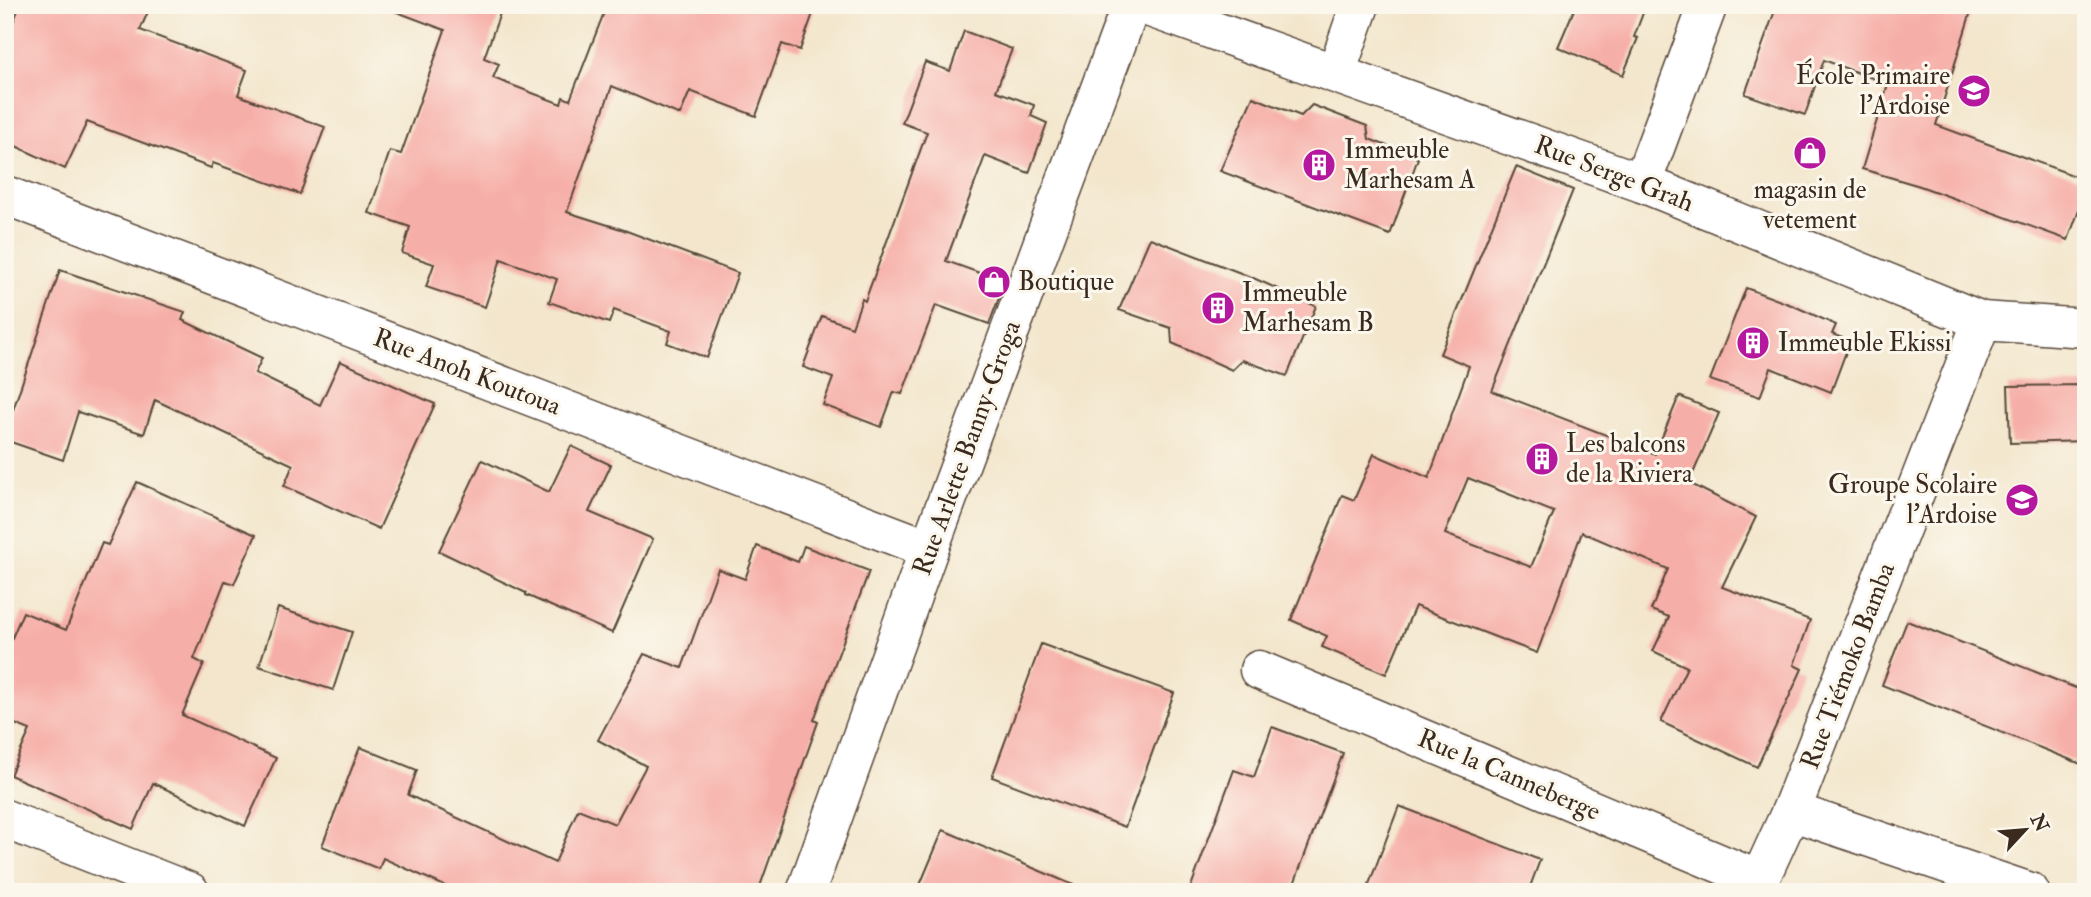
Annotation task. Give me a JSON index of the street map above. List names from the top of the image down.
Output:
{
  "streets": {
    "street": [
      "Rue Serge Grah",
      "Rue Anoh Koutoua",
      "Rue Arlette Banny-Groga",
      "Rue Tiémoko Bamba",
      "Rue la Canneberge"
    ]
  },
  "crossings": [
    ["Rue Serge Grah", "Rue Tiémoko Bamba"],
    ["Rue Anoh Koutoua", "Rue Arlette Banny-Groga"],
    ["Rue Tiémoko Bamba", "Rue la Canneberge"]
  ],
  "places": {
    "school or university": ["École Primaire l'Ardoise", "Groupe Scolaire l'Ardoise"],
    "shop": ["magasin de vetement", "Boutique"],
    "building": [
      "Immeuble Marhesam A",
      "Immeuble Marhesam B",
      "Immeuble Ekissi",
      "Les balcons de la Riviera"
    ]
  },
  "north": "top right"
}
